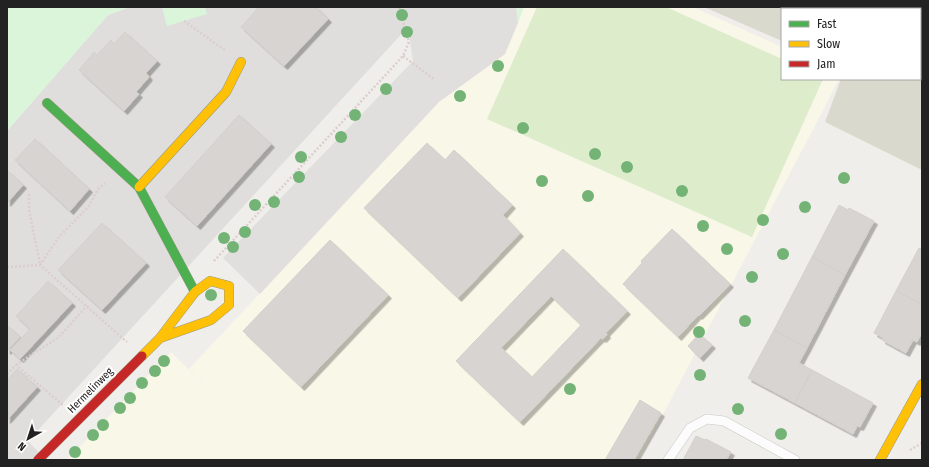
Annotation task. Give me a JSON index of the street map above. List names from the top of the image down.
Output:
{
  "streets": {
    "street": ["Hermelinweg"]
  },
  "legend": ["Fast", "Slow", "Jam"],
  "north": "bottom left"
}
